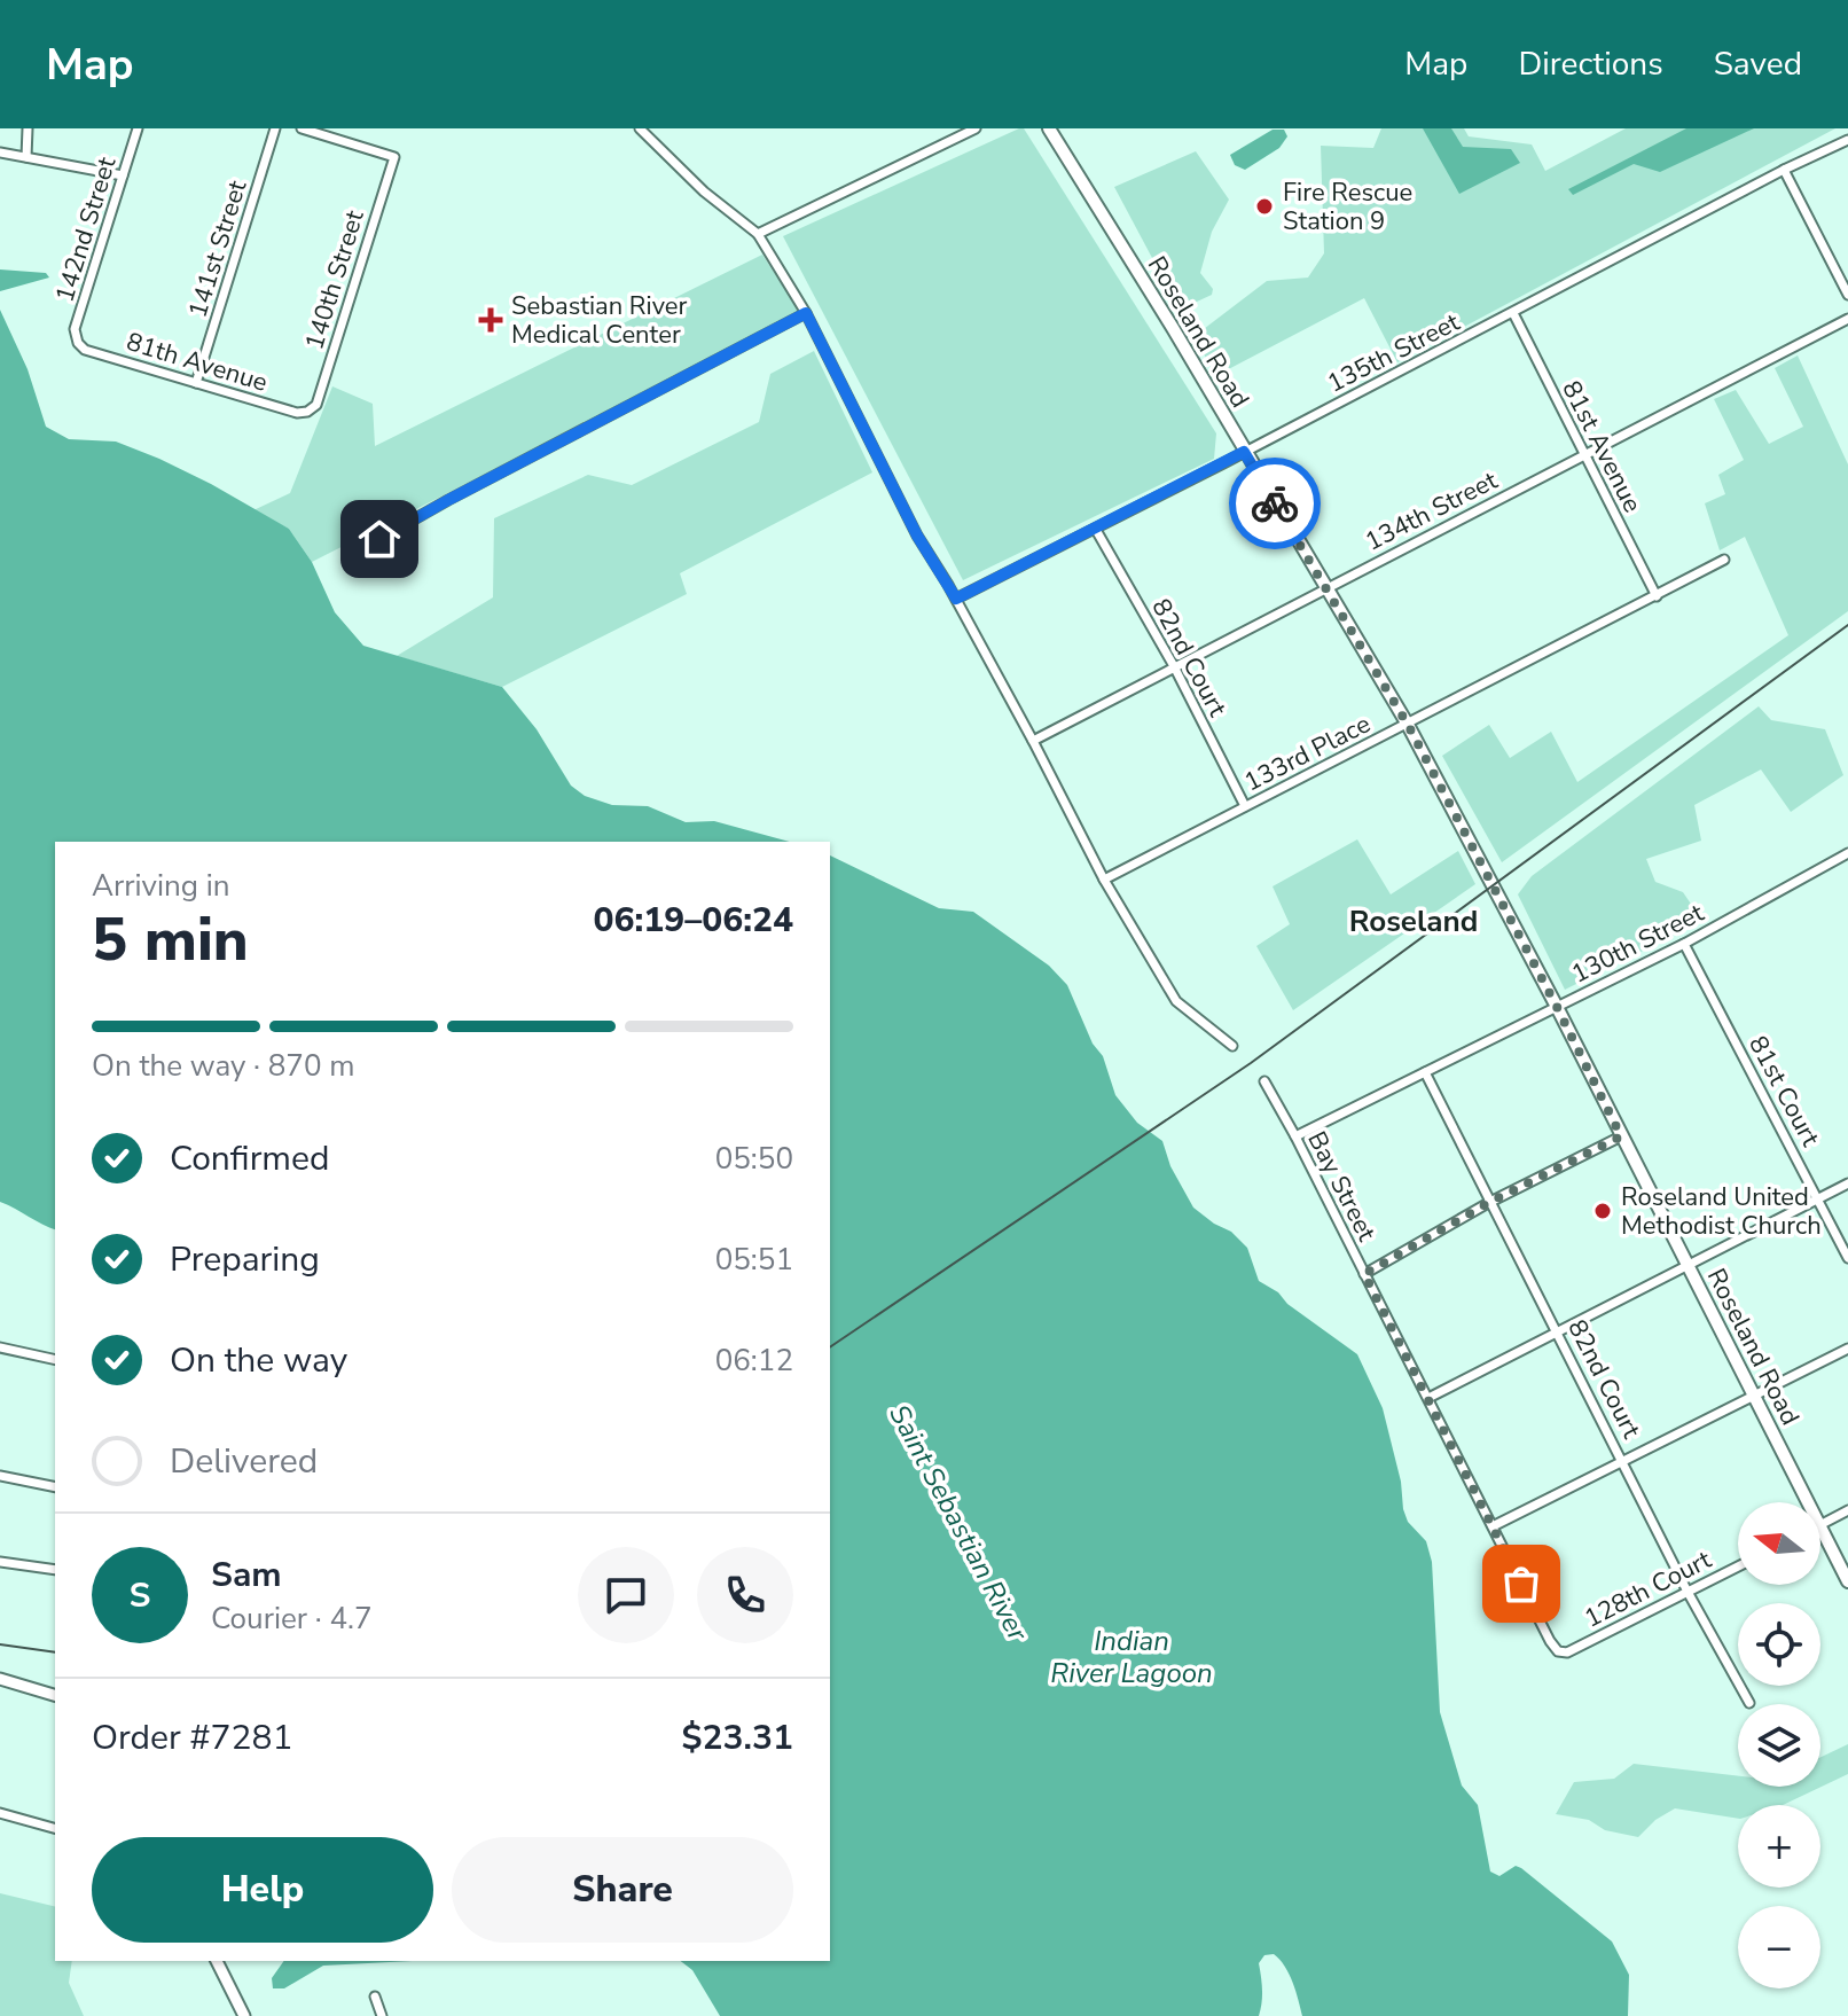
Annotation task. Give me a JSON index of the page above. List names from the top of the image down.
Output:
{
  "streets": {
    "main road": ["Roseland Road"],
    "street": [
      "142nd Street",
      "141st Street",
      "140th Street",
      "135th Street",
      "81th Avenue",
      "81st Avenue",
      "134th Street",
      "82nd Court",
      "133rd Place",
      "130th Street",
      "81st Court",
      "Bay Street",
      "128th Court"
    ]
  },
  "crossings": [
    ["142nd Street", "81th Avenue"],
    ["141st Street", "81th Avenue"],
    ["140th Street", "81th Avenue"],
    ["Roseland Road", "135th Street"],
    ["Roseland Road", "134th Street"],
    ["Roseland Road", "133rd Place"],
    ["Roseland Road", "130th Street"],
    ["135th Street", "81st Avenue"],
    ["135th Street", "82nd Court"],
    ["81st Avenue", "134th Street"],
    ["81st Avenue", "133rd Place"],
    ["134th Street", "82nd Court"],
    ["82nd Court", "133rd Place"],
    ["82nd Court", "130th Street"],
    ["82nd Court", "128th Court"],
    ["130th Street", "81st Court"],
    ["130th Street", "Bay Street"],
    ["Bay Street", "128th Court"]
  ],
  "districts": ["Roseland"],
  "water": ["Saint Sebastian River", "Indian River Lagoon"],
  "places": {
    "other": ["Fire Rescue Station 9", "Roseland United Methodist Church"],
    "health": ["Sebastian River Medical Center"]
  },
  "north": "left",
  "page": {
    "header": "Map",
    "nav": ["Map", "Directions", "Saved"],
    "heading": ["5 min", "Arriving in", "06:19–06:24"],
    "panel": [
      "Sam",
      "Courier · 4.7",
      "Order #7281",
      "$23.31"
    ],
    "bar": "On the way · 870 m",
    "list": [
      ["Confirmed", "05:50"],
      ["Preparing", "05:51"],
      ["On the way", "06:12"],
      "Delivered"
    ],
    "map_buttons": ["+", "−"],
    "round": "S",
    "buttons": ["Help", "Share"]
  }
}
